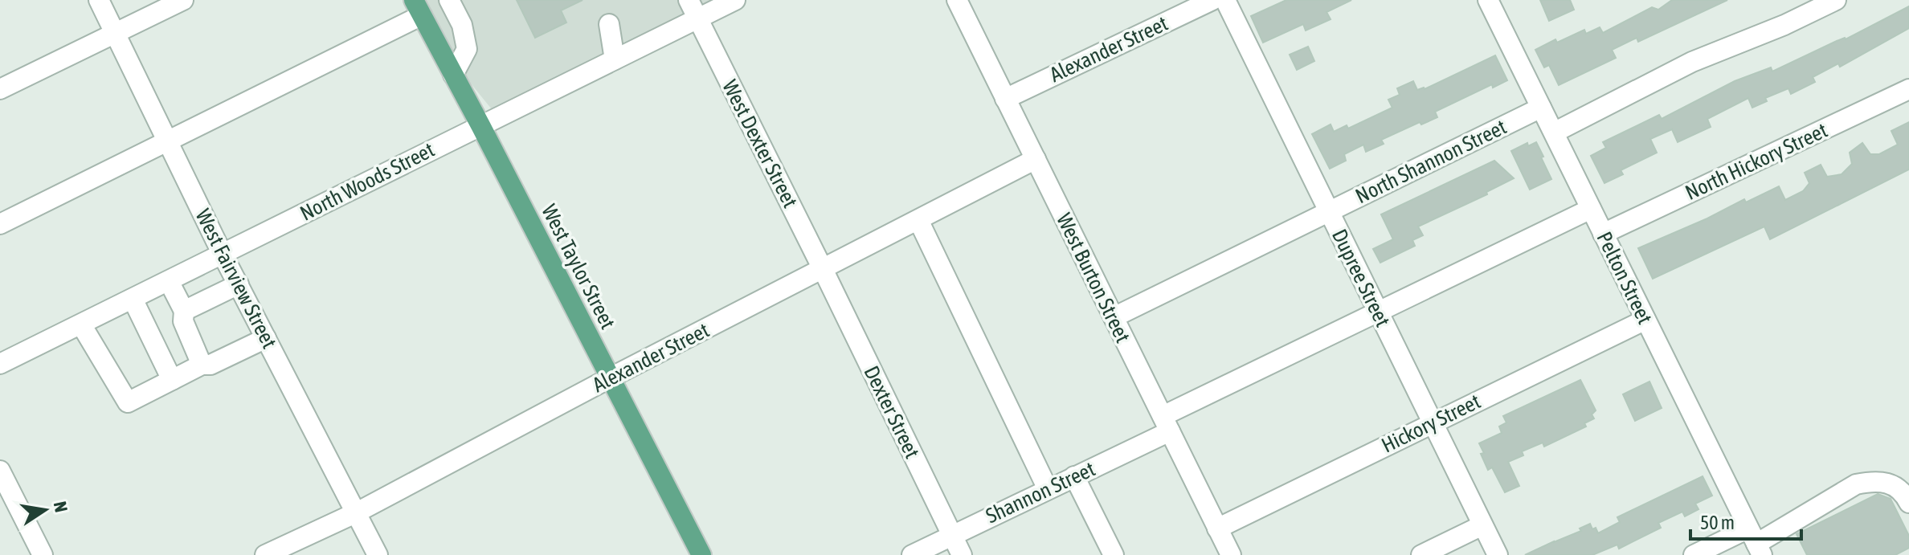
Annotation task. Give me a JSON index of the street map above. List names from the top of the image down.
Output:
{
  "streets": {
    "main road": ["West Taylor Street"],
    "street": [
      "Alexander Street",
      "West Dexter Street",
      "North Shannon Street",
      "North Hickory Street",
      "North Woods Street",
      "West Burton Street",
      "Dupree Street",
      "Pelton Street",
      "West Fairview Street",
      "Dexter Street",
      "Hickory Street",
      "Shannon Street"
    ]
  },
  "crossings": [
    ["Alexander Street", "West Dexter Street"],
    ["Alexander Street", "West Taylor Street"],
    ["Alexander Street", "West Burton Street"],
    ["Alexander Street", "West Fairview Street"],
    ["Alexander Street", "Dexter Street"],
    ["West Dexter Street", "North Woods Street"],
    ["West Dexter Street", "Dexter Street"],
    ["North Shannon Street", "West Burton Street"],
    ["North Shannon Street", "Dupree Street"],
    ["North Shannon Street", "Pelton Street"],
    ["North Hickory Street", "Pelton Street"],
    ["North Woods Street", "West Taylor Street"],
    ["North Woods Street", "West Fairview Street"],
    ["West Burton Street", "Hickory Street"],
    ["West Burton Street", "Shannon Street"],
    ["Dupree Street", "Hickory Street"],
    ["Dupree Street", "Shannon Street"],
    ["Pelton Street", "Hickory Street"],
    ["Pelton Street", "Shannon Street"],
    ["Dexter Street", "Shannon Street"]
  ],
  "scale_bar": "50 m",
  "north": "right"
}
